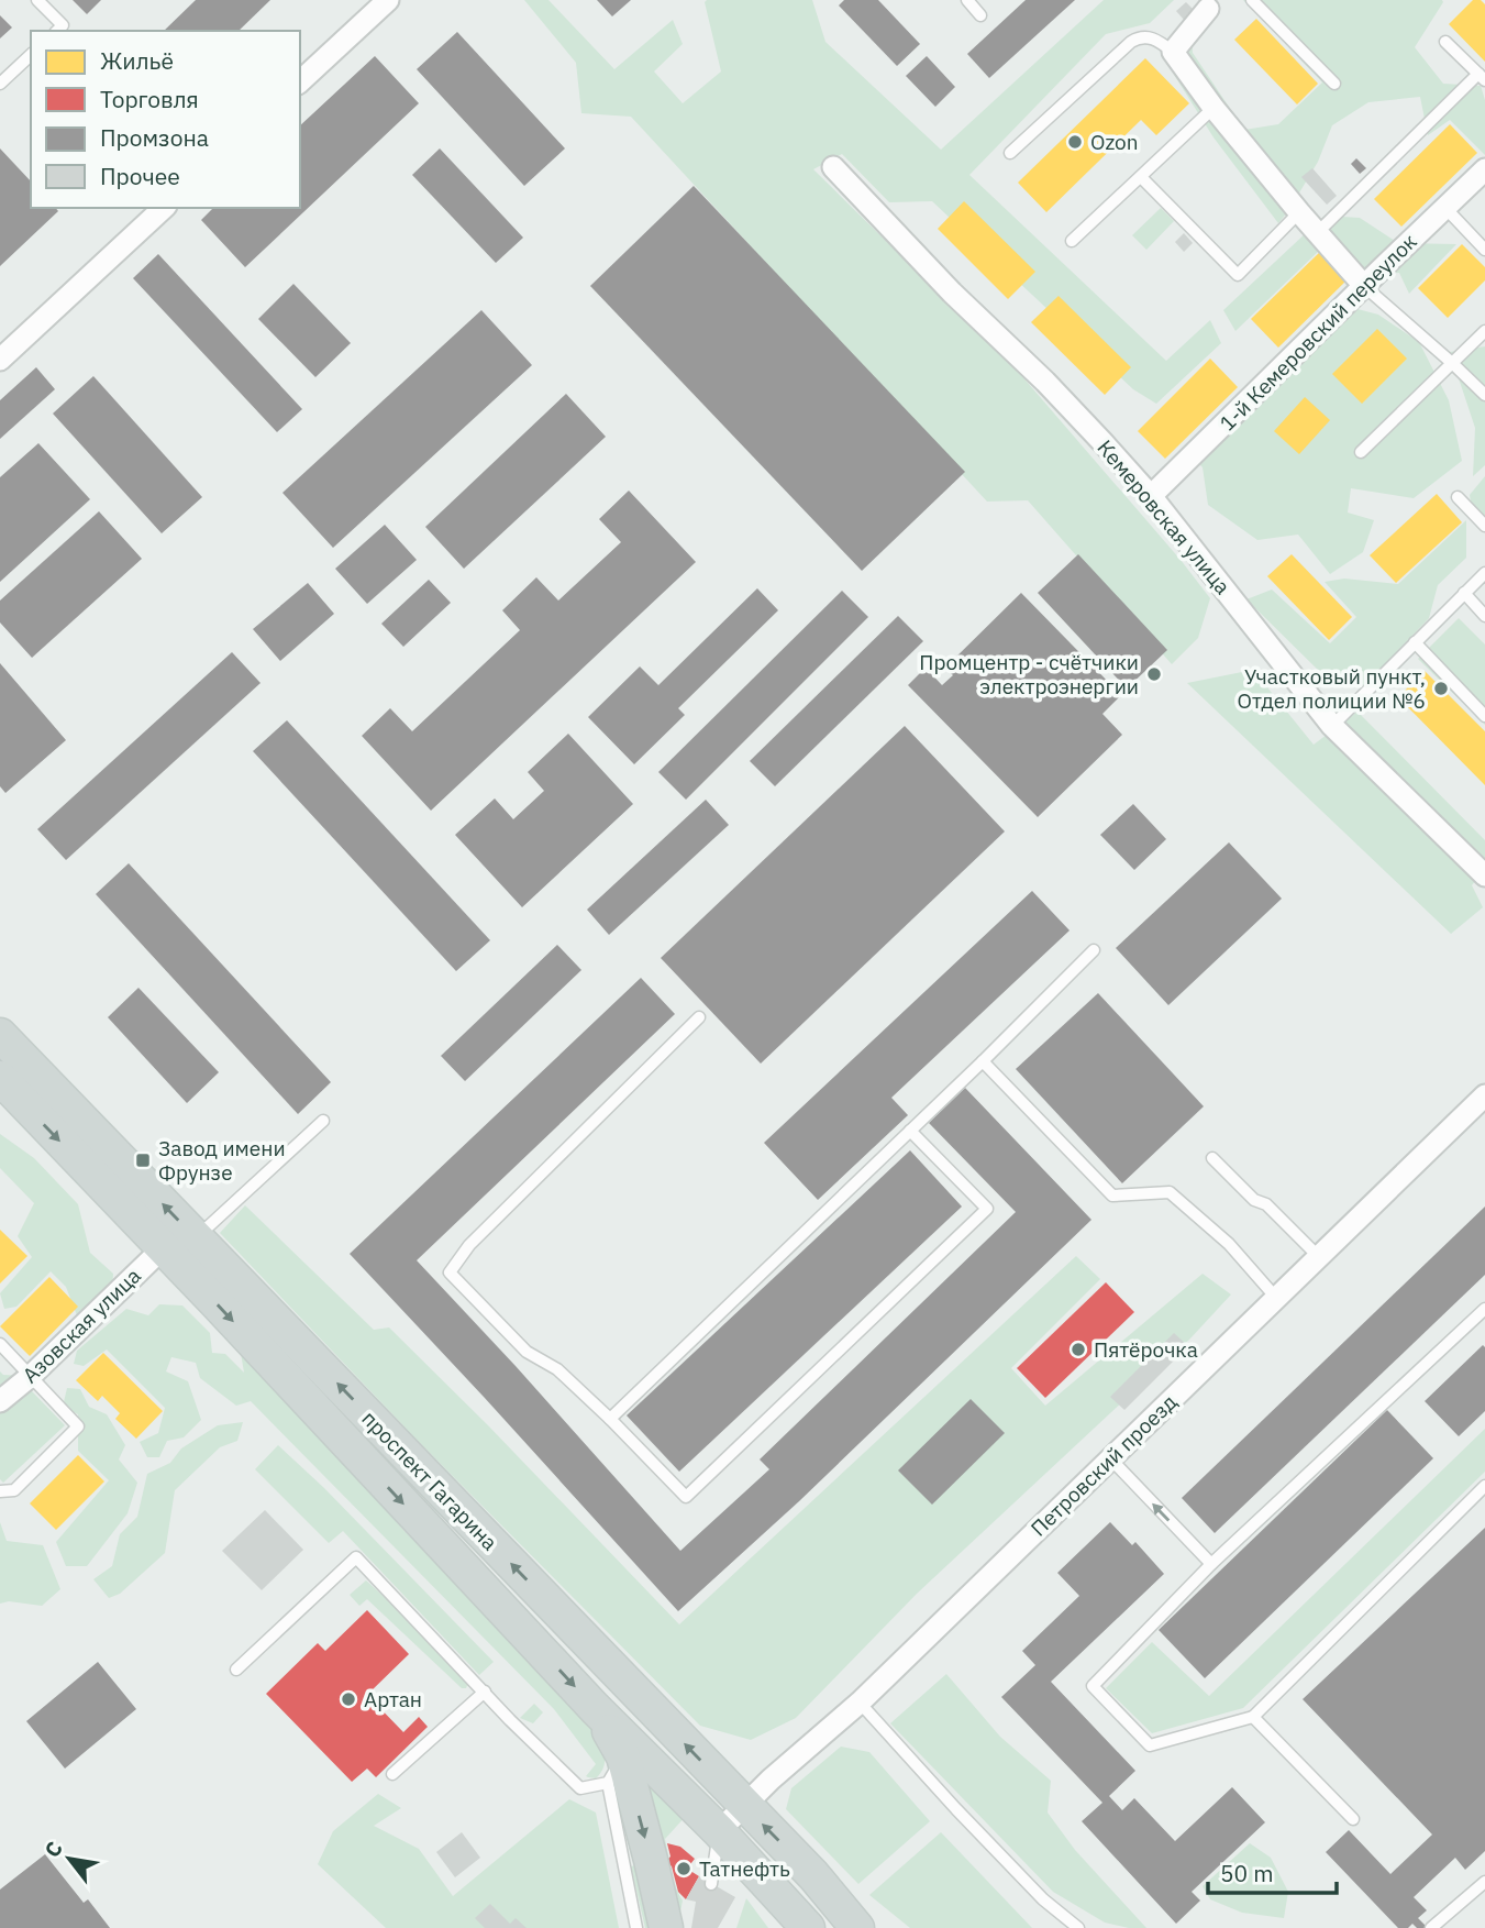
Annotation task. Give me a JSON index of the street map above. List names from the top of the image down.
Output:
{
  "streets": {
    "main road": ["проспект Гагарина"],
    "street": [
      "1-й Кемеровский переулок",
      "Кемеровская улица",
      "Азовская улица",
      "Петровский проезд"
    ]
  },
  "crossings": [
    ["1-й Кемеровский переулок", "Кемеровская улица"],
    ["Азовская улица", "проспект Гагарина"],
    ["Петровский проезд", "проспект Гагарина"]
  ],
  "places": {
    "other": [
      "Ozon",
      "Промцентр - счётчики электроэнергии",
      "Участковый пункт, Отдел полиции №6",
      "Пятёрочка",
      "Артан",
      "Татнефть"
    ],
    "transit": ["Завод имени Фрунзе"]
  },
  "legend": [
    "Жильё",
    "Торговля",
    "Промзона",
    "Прочее"
  ],
  "scale_bar": "50 m",
  "north": "top left"
}
